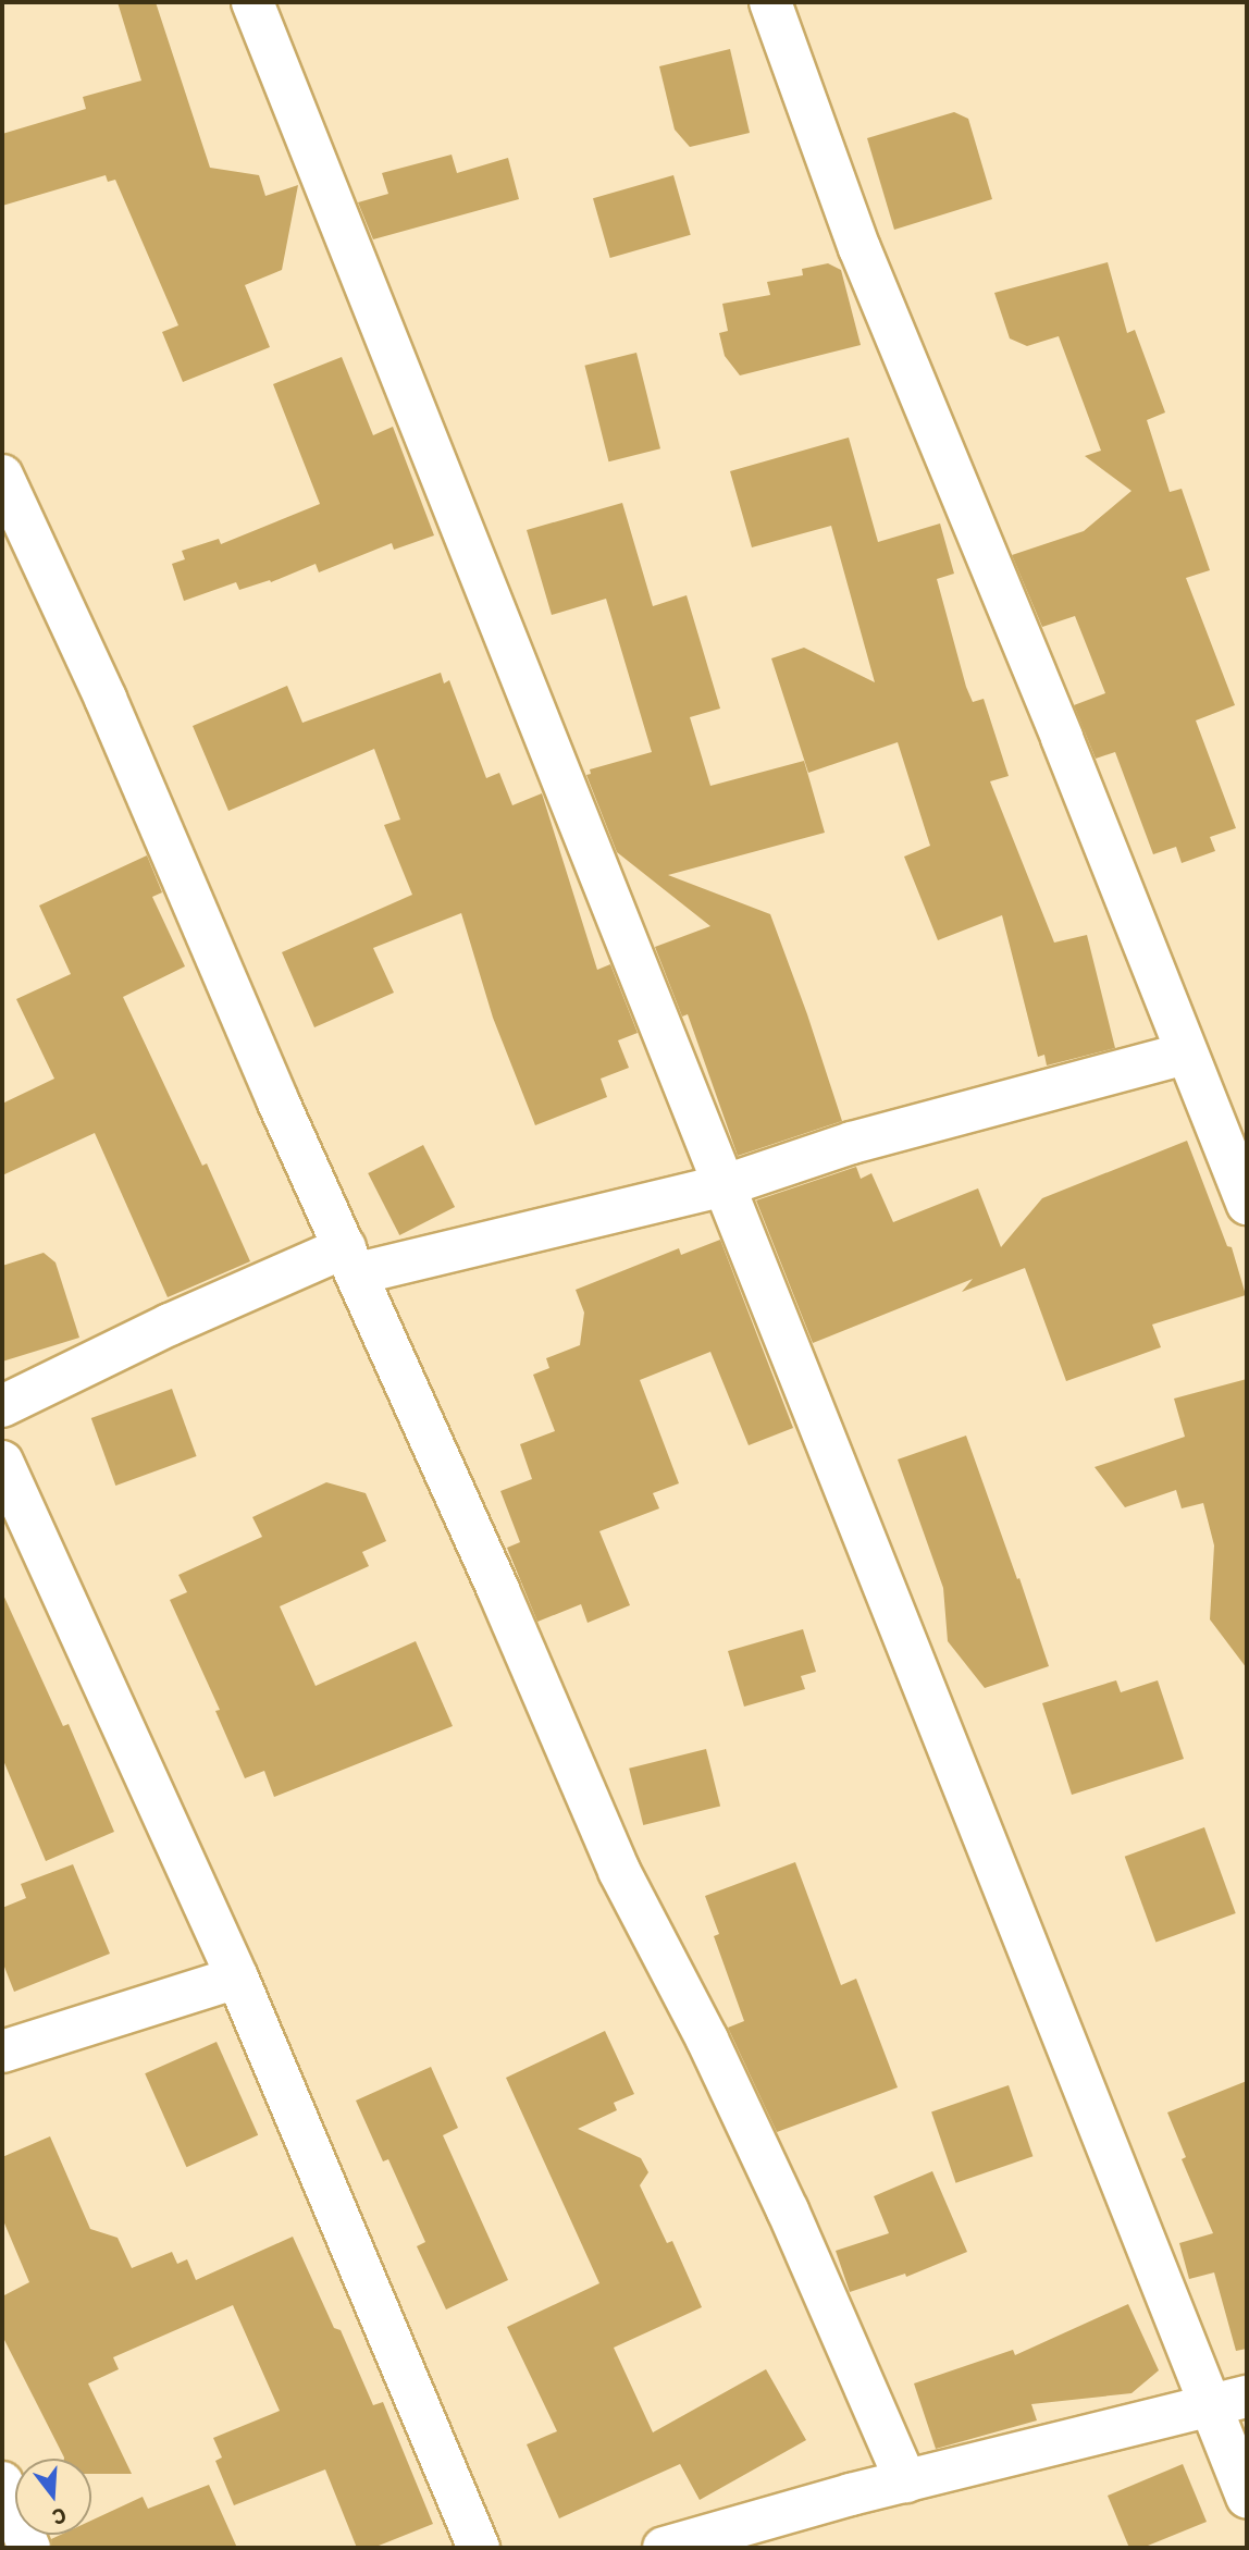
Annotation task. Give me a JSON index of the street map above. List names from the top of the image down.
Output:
{
  "north": "bottom"
}
